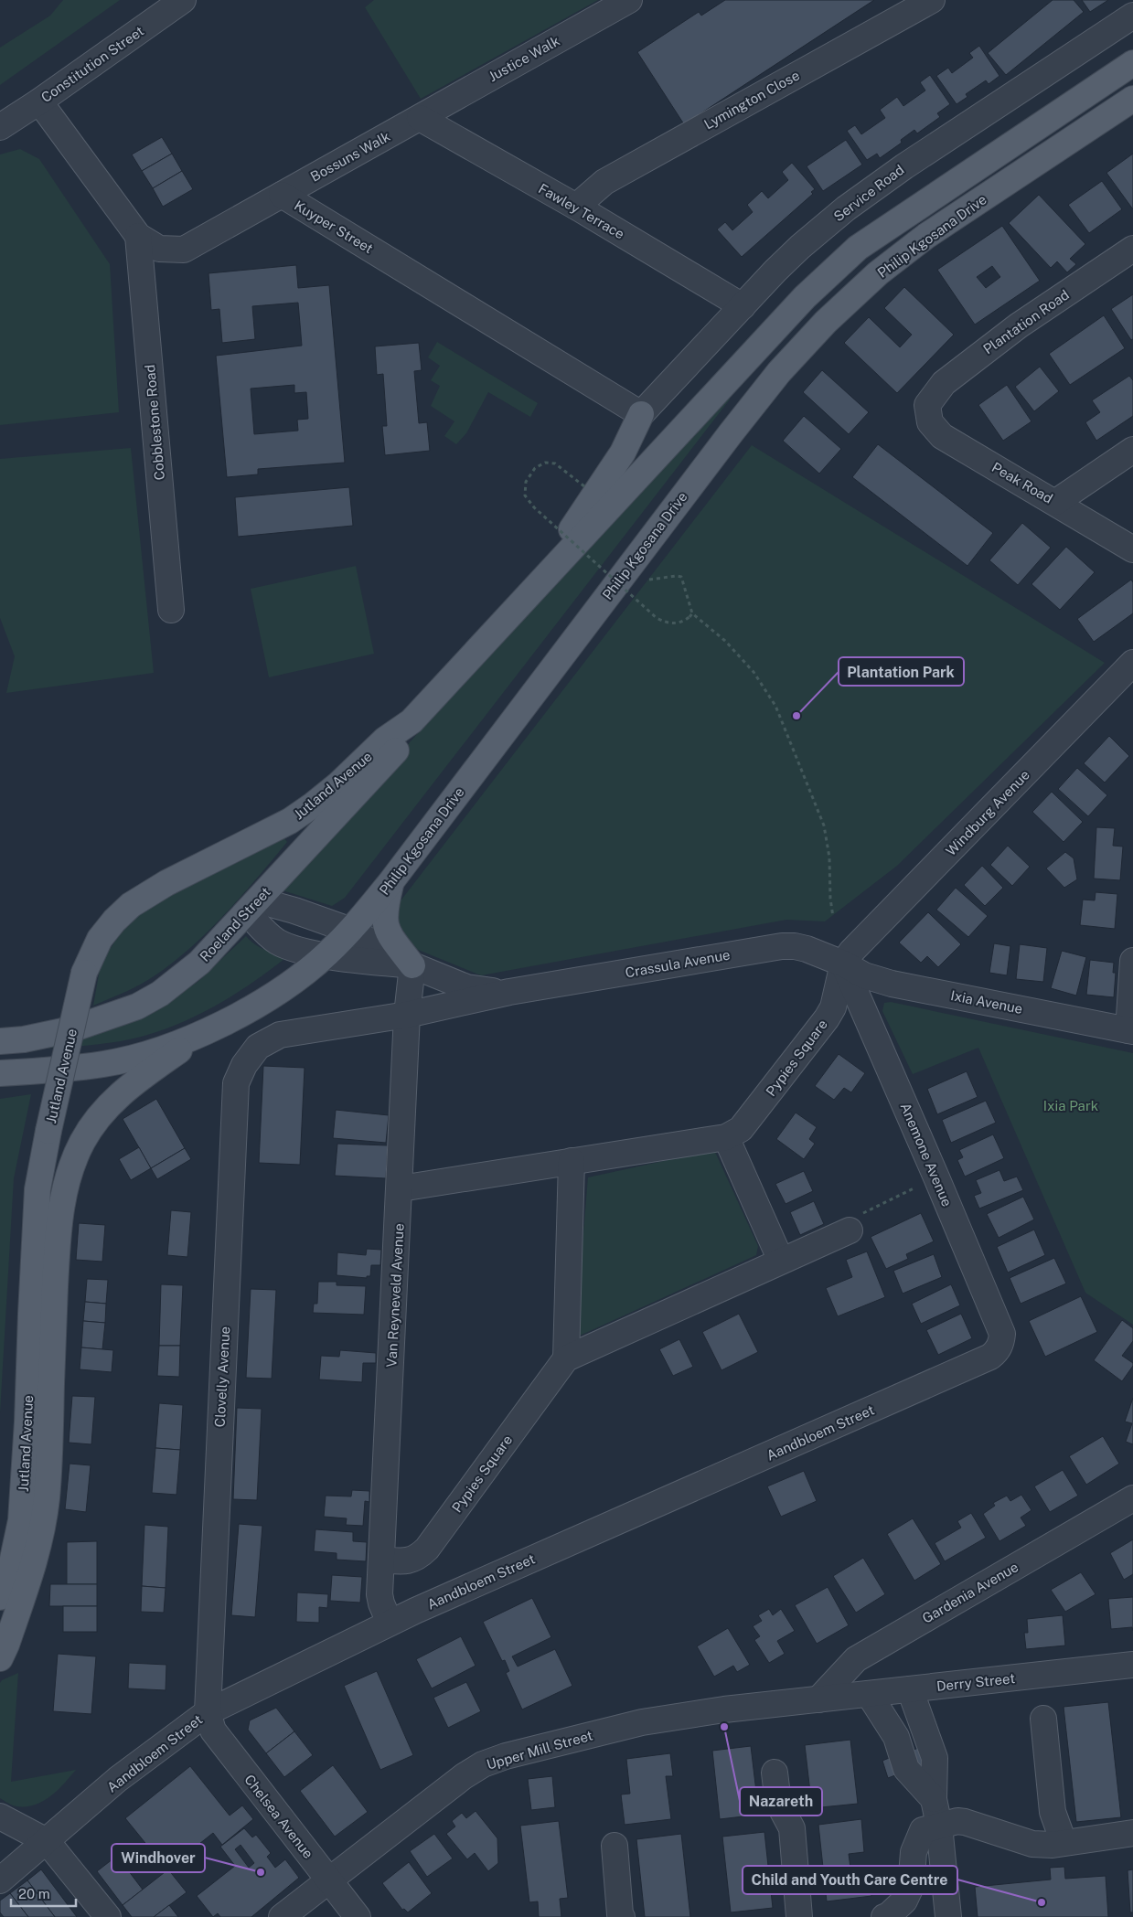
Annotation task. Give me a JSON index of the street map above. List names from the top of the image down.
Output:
{
  "streets": {
    "main road": ["Philip Kgosana Drive", "Jutland Avenue", "Roeland Street"],
    "street": [
      "Justice Walk",
      "Constitution Street",
      "Lymington Close",
      "Bossuns Walk",
      "Service Road",
      "Fawley Terrace",
      "Kuyper Street",
      "Plantation Road",
      "Cobblestone Road",
      "Peak Road",
      "Windburg Avenue",
      "Crassula Avenue",
      "Ixia Avenue",
      "Pypies Square",
      "Anemone Avenue",
      "Van Reyneveld Avenue",
      "Clovelly Avenue",
      "Aandbloem Street",
      "Gardenia Avenue",
      "Derry Street",
      "Upper Mill Street",
      "Chelsea Avenue"
    ]
  },
  "crossings": [
    ["Justice Walk", "Bossuns Walk"],
    ["Justice Walk", "Fawley Terrace"],
    ["Constitution Street", "Kuyper Street"],
    ["Lymington Close", "Fawley Terrace"],
    ["Bossuns Walk", "Fawley Terrace"],
    ["Bossuns Walk", "Kuyper Street"],
    ["Service Road", "Fawley Terrace"],
    ["Service Road", "Kuyper Street"],
    ["Kuyper Street", "Cobblestone Road"],
    ["Philip Kgosana Drive", "Jutland Avenue"],
    ["Philip Kgosana Drive", "Crassula Avenue"],
    ["Plantation Road", "Peak Road"],
    ["Jutland Avenue", "Roeland Street"],
    ["Windburg Avenue", "Crassula Avenue"],
    ["Windburg Avenue", "Ixia Avenue"],
    ["Windburg Avenue", "Pypies Square"],
    ["Windburg Avenue", "Anemone Avenue"],
    ["Roeland Street", "Crassula Avenue"],
    ["Crassula Avenue", "Ixia Avenue"],
    ["Crassula Avenue", "Pypies Square"],
    ["Crassula Avenue", "Anemone Avenue"],
    ["Crassula Avenue", "Van Reyneveld Avenue"],
    ["Crassula Avenue", "Clovelly Avenue"],
    ["Ixia Avenue", "Pypies Square"],
    ["Ixia Avenue", "Anemone Avenue"],
    ["Pypies Square", "Anemone Avenue"],
    ["Pypies Square", "Van Reyneveld Avenue"],
    ["Anemone Avenue", "Aandbloem Street"],
    ["Van Reyneveld Avenue", "Aandbloem Street"],
    ["Clovelly Avenue", "Aandbloem Street"],
    ["Clovelly Avenue", "Chelsea Avenue"],
    ["Aandbloem Street", "Chelsea Avenue"],
    ["Gardenia Avenue", "Derry Street"],
    ["Gardenia Avenue", "Upper Mill Street"],
    ["Derry Street", "Upper Mill Street"],
    ["Upper Mill Street", "Chelsea Avenue"]
  ],
  "parks": ["Ixia Park"],
  "places": [
    "Plantation Park",
    "Nazareth",
    "Windhover",
    "Child and Youth Care Centre"
  ],
  "scale_bar": "20 m"
}
